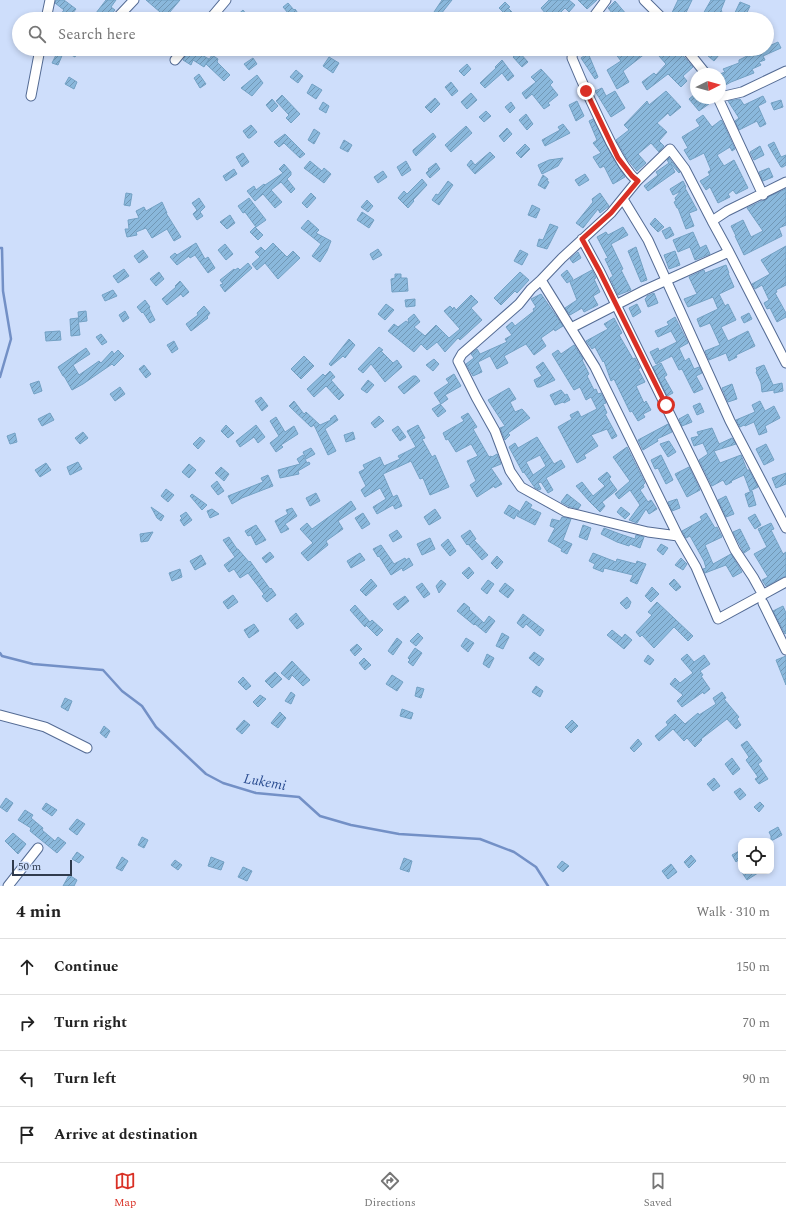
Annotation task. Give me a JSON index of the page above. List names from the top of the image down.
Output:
{
  "water": ["Lukemi"],
  "scale_bar": "50 m",
  "north": "right",
  "page": {
    "search": "Search here",
    "scale": "50 m",
    "heading": ["4 min", "Walk · 310 m"],
    "list": [
      ["Continue", "150 m"],
      ["Turn right", "70 m"],
      ["Turn left", "90 m"],
      "Arrive at destination"
    ],
    "nav": ["Map", "Directions", "Saved"]
  }
}
